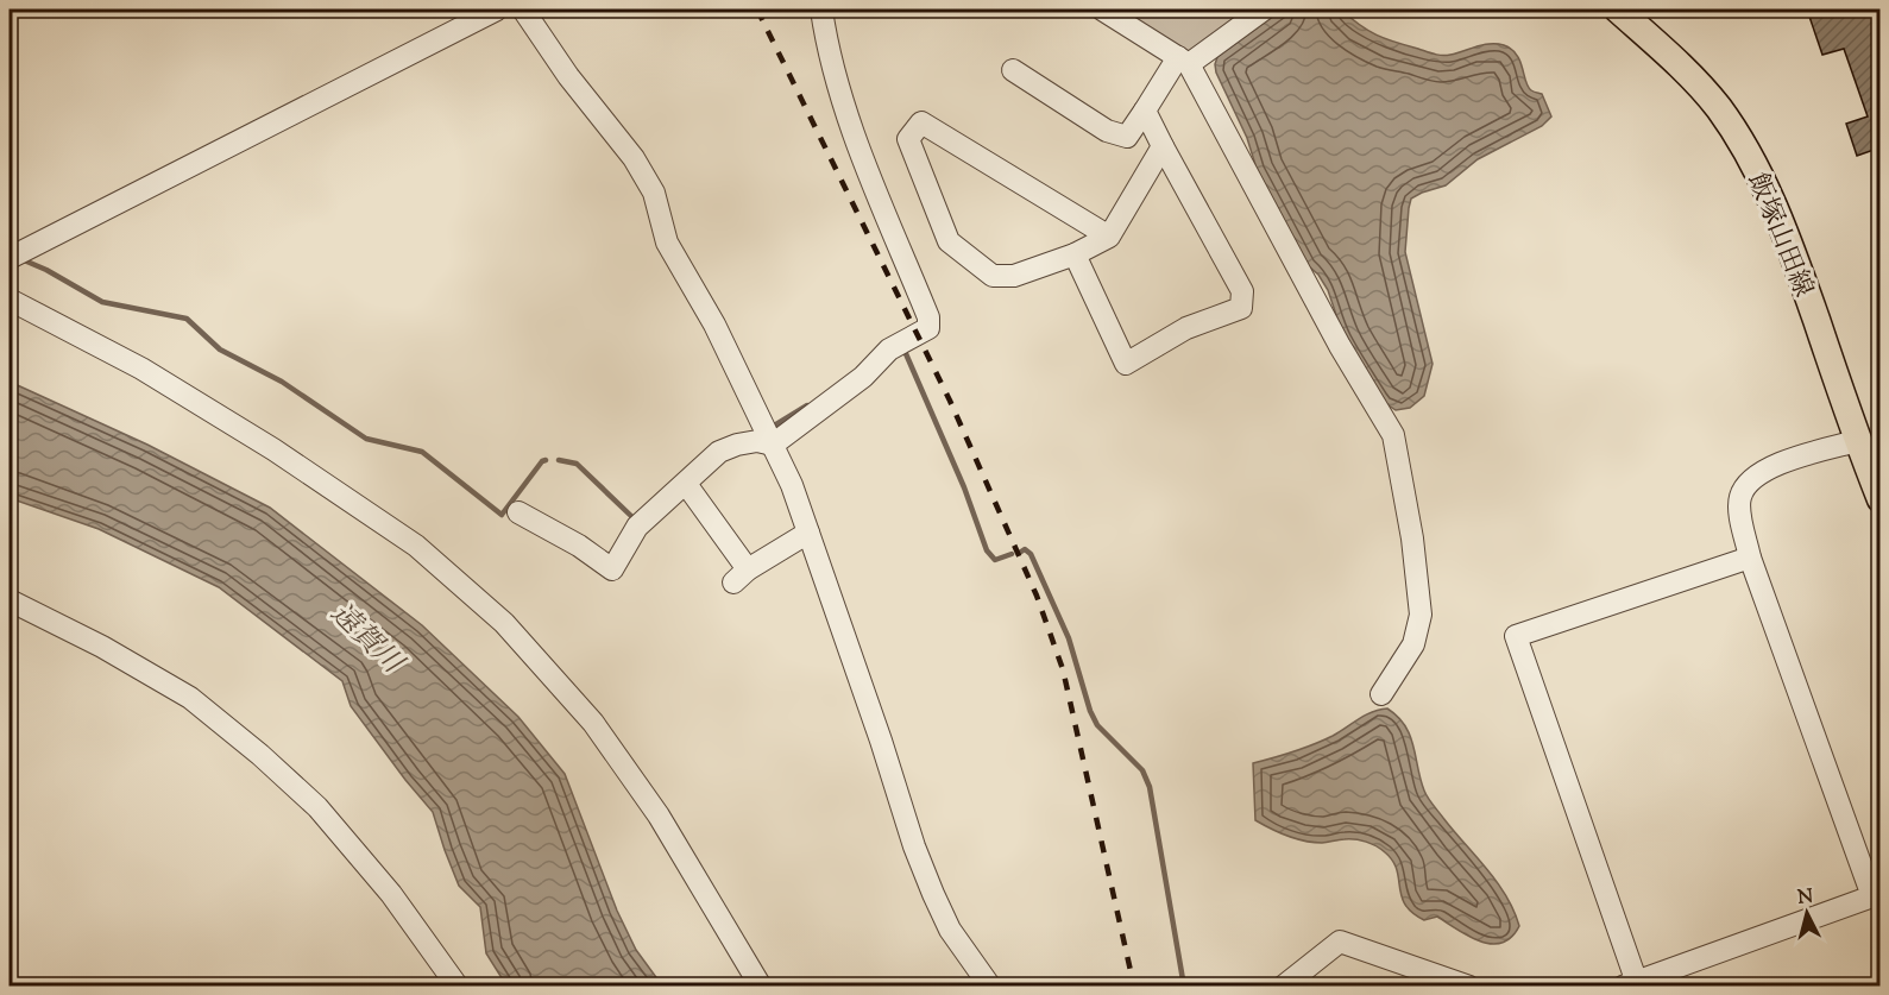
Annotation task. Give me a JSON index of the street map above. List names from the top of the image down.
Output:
{
  "streets": {
    "main road": ["飯塚山田線"]
  },
  "water": ["遠賀川"],
  "north": "top"
}
